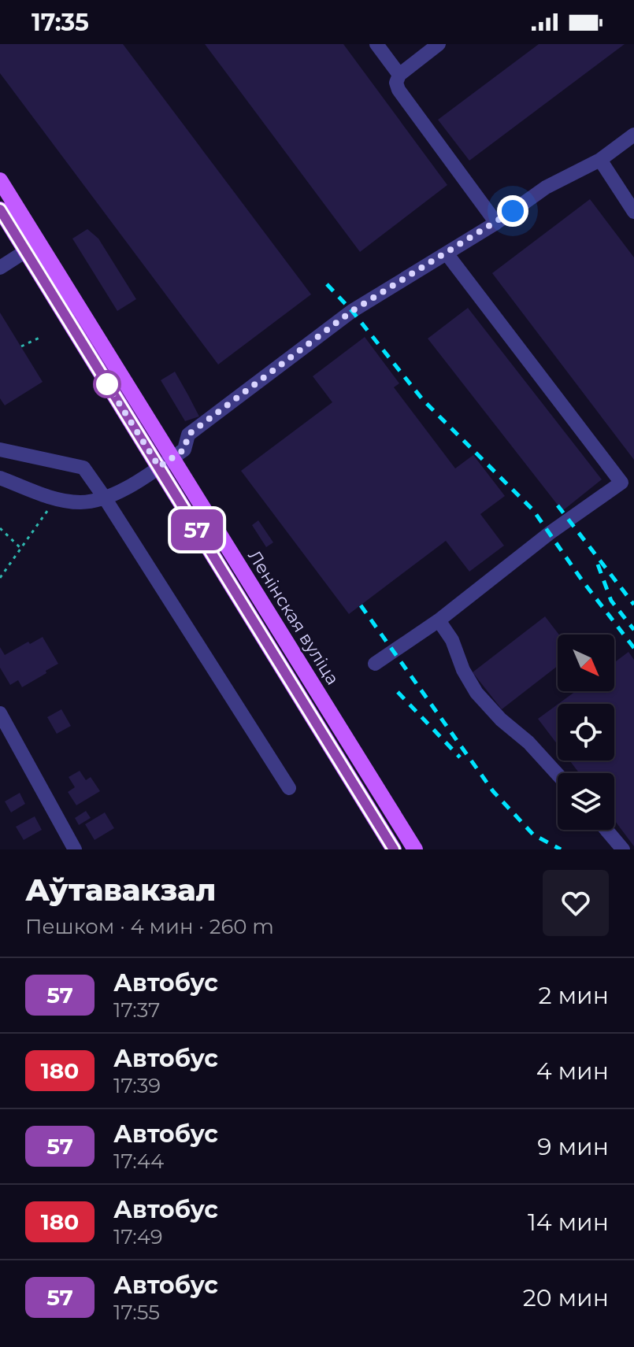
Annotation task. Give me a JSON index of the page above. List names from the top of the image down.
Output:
{
  "streets": {
    "main road": ["Ленінская вуліца"]
  },
  "lines": ["bus line 57"],
  "north": "bottom right",
  "page": {
    "status": "17:35",
    "on_map": "57",
    "heading": ["Аўтавакзал", "Пешком · 4 мин · 260 m"],
    "list": [
      {
        "mark": "57",
        "name": "Автобус",
        "note": "17:37",
        "value": "2 мин"
      },
      {
        "mark": "180",
        "name": "Автобус",
        "note": "17:39",
        "value": "4 мин"
      },
      {
        "mark": "57",
        "name": "Автобус",
        "note": "17:44",
        "value": "9 мин"
      },
      {
        "mark": "180",
        "name": "Автобус",
        "note": "17:49",
        "value": "14 мин"
      },
      {
        "mark": "57",
        "name": "Автобус",
        "note": "17:55",
        "value": "20 мин"
      }
    ]
  }
}
